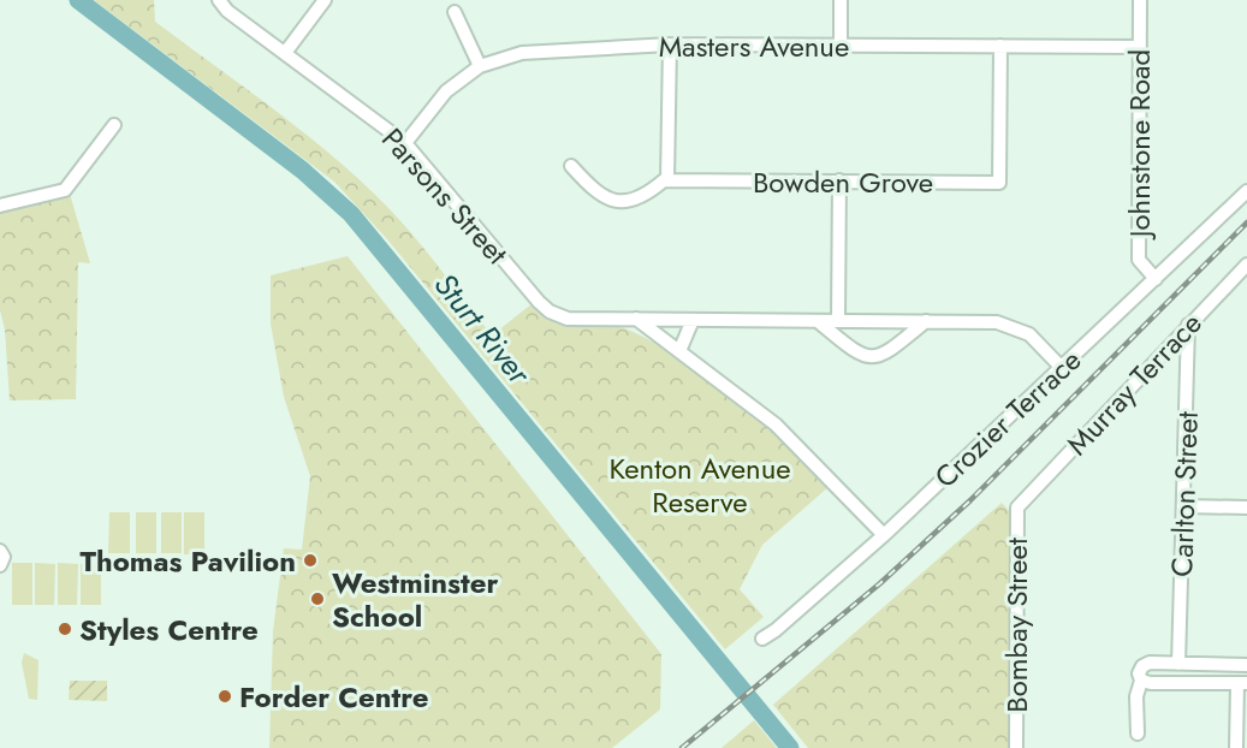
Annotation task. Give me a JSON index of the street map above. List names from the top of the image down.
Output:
{
  "streets": {
    "street": [
      "Masters Avenue",
      "Johnstone Road",
      "Bowden Grove",
      "Parsons Street",
      "Murray Terrace",
      "Crozier Terrace",
      "Carlton Street",
      "Bombay Street"
    ]
  },
  "crossings": [
    ["Masters Avenue", "Johnstone Road"],
    ["Masters Avenue", "Bowden Grove"],
    ["Masters Avenue", "Parsons Street"],
    ["Johnstone Road", "Crozier Terrace"],
    ["Parsons Street", "Crozier Terrace"],
    ["Murray Terrace", "Carlton Street"],
    ["Murray Terrace", "Bombay Street"]
  ],
  "water": ["Sturt River"],
  "parks": ["Kenton Avenue Reserve"],
  "places": [
    "Thomas Pavilion",
    "Westminster School",
    "Styles Centre",
    "Forder Centre"
  ]
}
